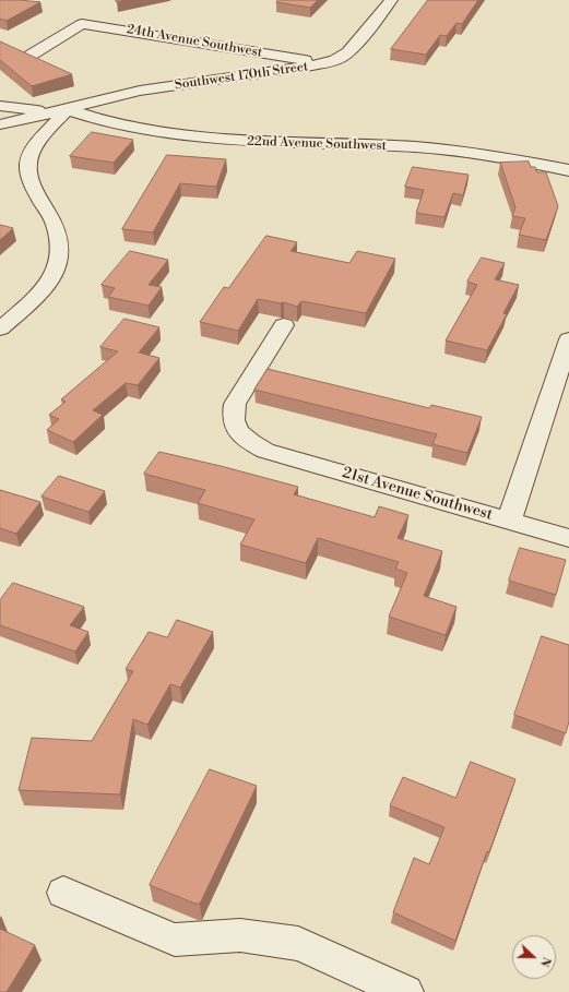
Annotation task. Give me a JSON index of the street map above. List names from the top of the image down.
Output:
{
  "streets": {
    "street": [
      "24th Avenue Southwest",
      "Southwest 170th Street",
      "22nd Avenue Southwest",
      "21st Avenue Southwest"
    ]
  },
  "crossings": [
    ["24th Avenue Southwest", "Southwest 170th Street"],
    ["Southwest 170th Street", "22nd Avenue Southwest"]
  ],
  "north": "right"
}
